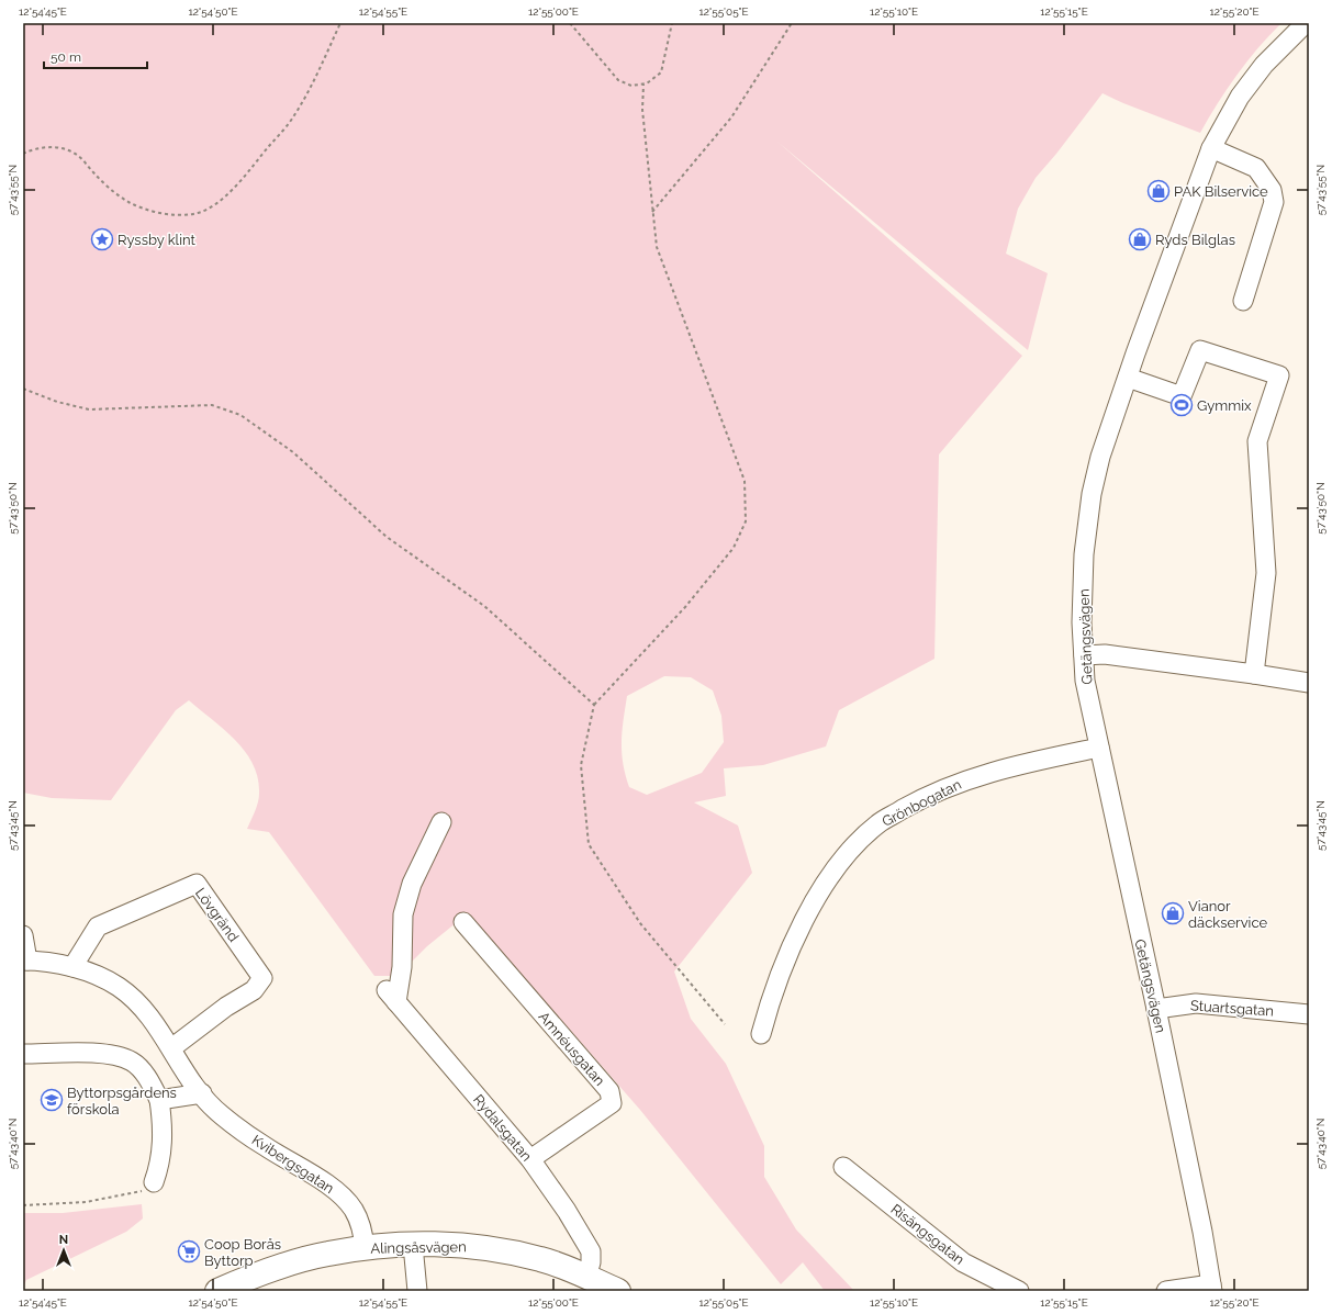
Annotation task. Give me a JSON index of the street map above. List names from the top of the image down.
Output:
{
  "streets": {
    "main road": ["Alingsåsvägen"],
    "street": [
      "Getängsvägen",
      "Grönbogatan",
      "Lövgränd",
      "Stuartsgatan",
      "Amnéusgatan",
      "Rydalsgatan",
      "Kvibergsgatan",
      "Risängsgatan"
    ]
  },
  "crossings": [
    ["Getängsvägen", "Grönbogatan"],
    ["Getängsvägen", "Stuartsgatan"],
    ["Lövgränd", "Kvibergsgatan"],
    ["Amnéusgatan", "Rydalsgatan"],
    ["Rydalsgatan", "Alingsåsvägen"],
    ["Kvibergsgatan", "Alingsåsvägen"]
  ],
  "places": {
    "shop": ["PAK Bilservice", "Ryds Bilglas", "Vianor däckservice"],
    "place": ["Ryssby klint"],
    "sports": ["Gymmix"],
    "school or university": ["Byttorpsgårdens förskola"],
    "supermarket": ["Coop Borås Byttorp"]
  },
  "scale_bar": "50 m",
  "north": "top",
  "coordinates": [
    "12°54'45\"E",
    "12°54'50\"E",
    "12°54'55\"E",
    "12°55'00\"E",
    "12°55'05\"E",
    "12°55'10\"E",
    "12°55'15\"E",
    "12°55'20\"E",
    "57°43'55\"N",
    "57°43'50\"N",
    "57°43'45\"N",
    "57°43'40\"N"
  ]
}
